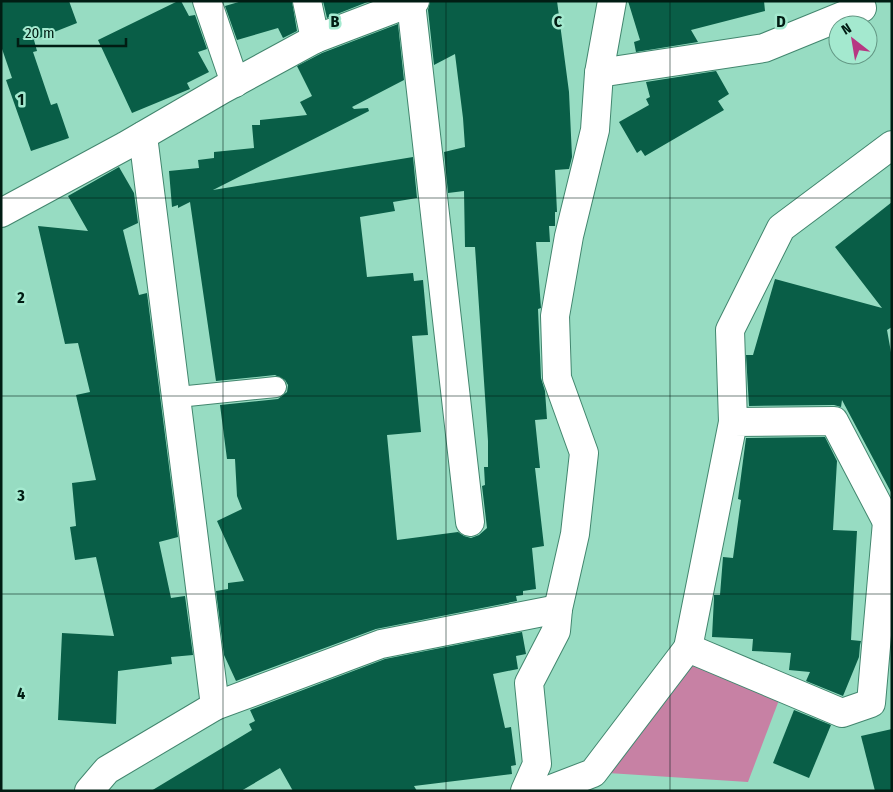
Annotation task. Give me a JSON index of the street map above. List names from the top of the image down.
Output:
{
  "scale_bar": "20 m",
  "north": "top left",
  "grid": {
    "columns": ["B", "C", "D"],
    "rows": [
      "1",
      "2",
      "3",
      "4"
    ]
  }
}
